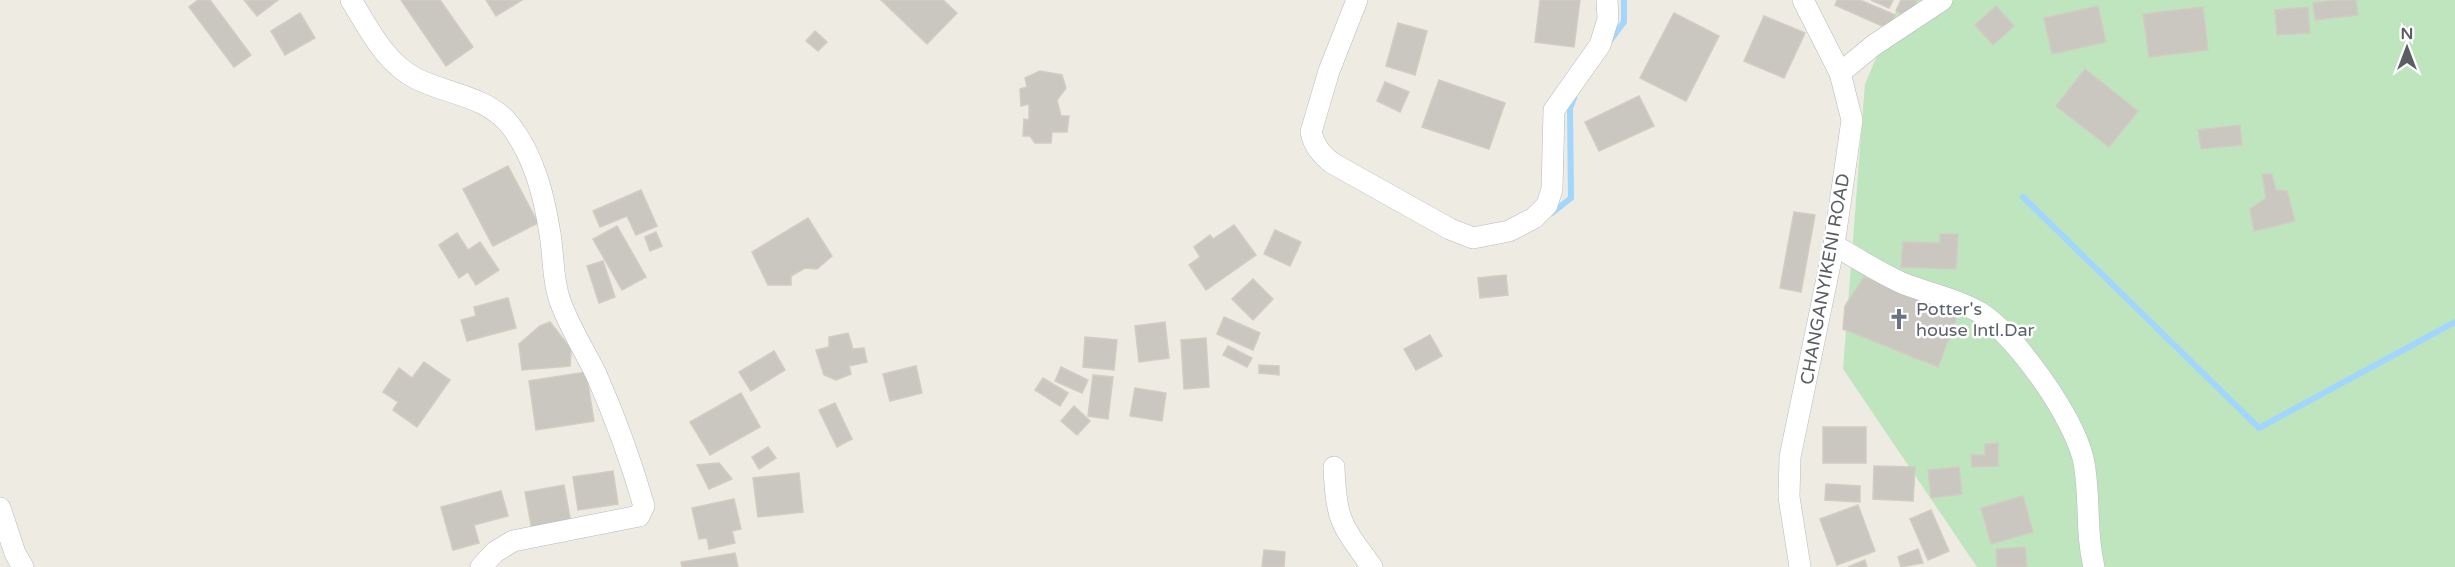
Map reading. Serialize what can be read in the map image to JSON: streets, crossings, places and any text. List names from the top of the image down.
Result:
{
  "streets": {
    "street": ["CHANGANYIKENI ROAD"]
  },
  "places": {
    "church": ["Potter's house Intl.Dar"]
  },
  "north": "top"
}
